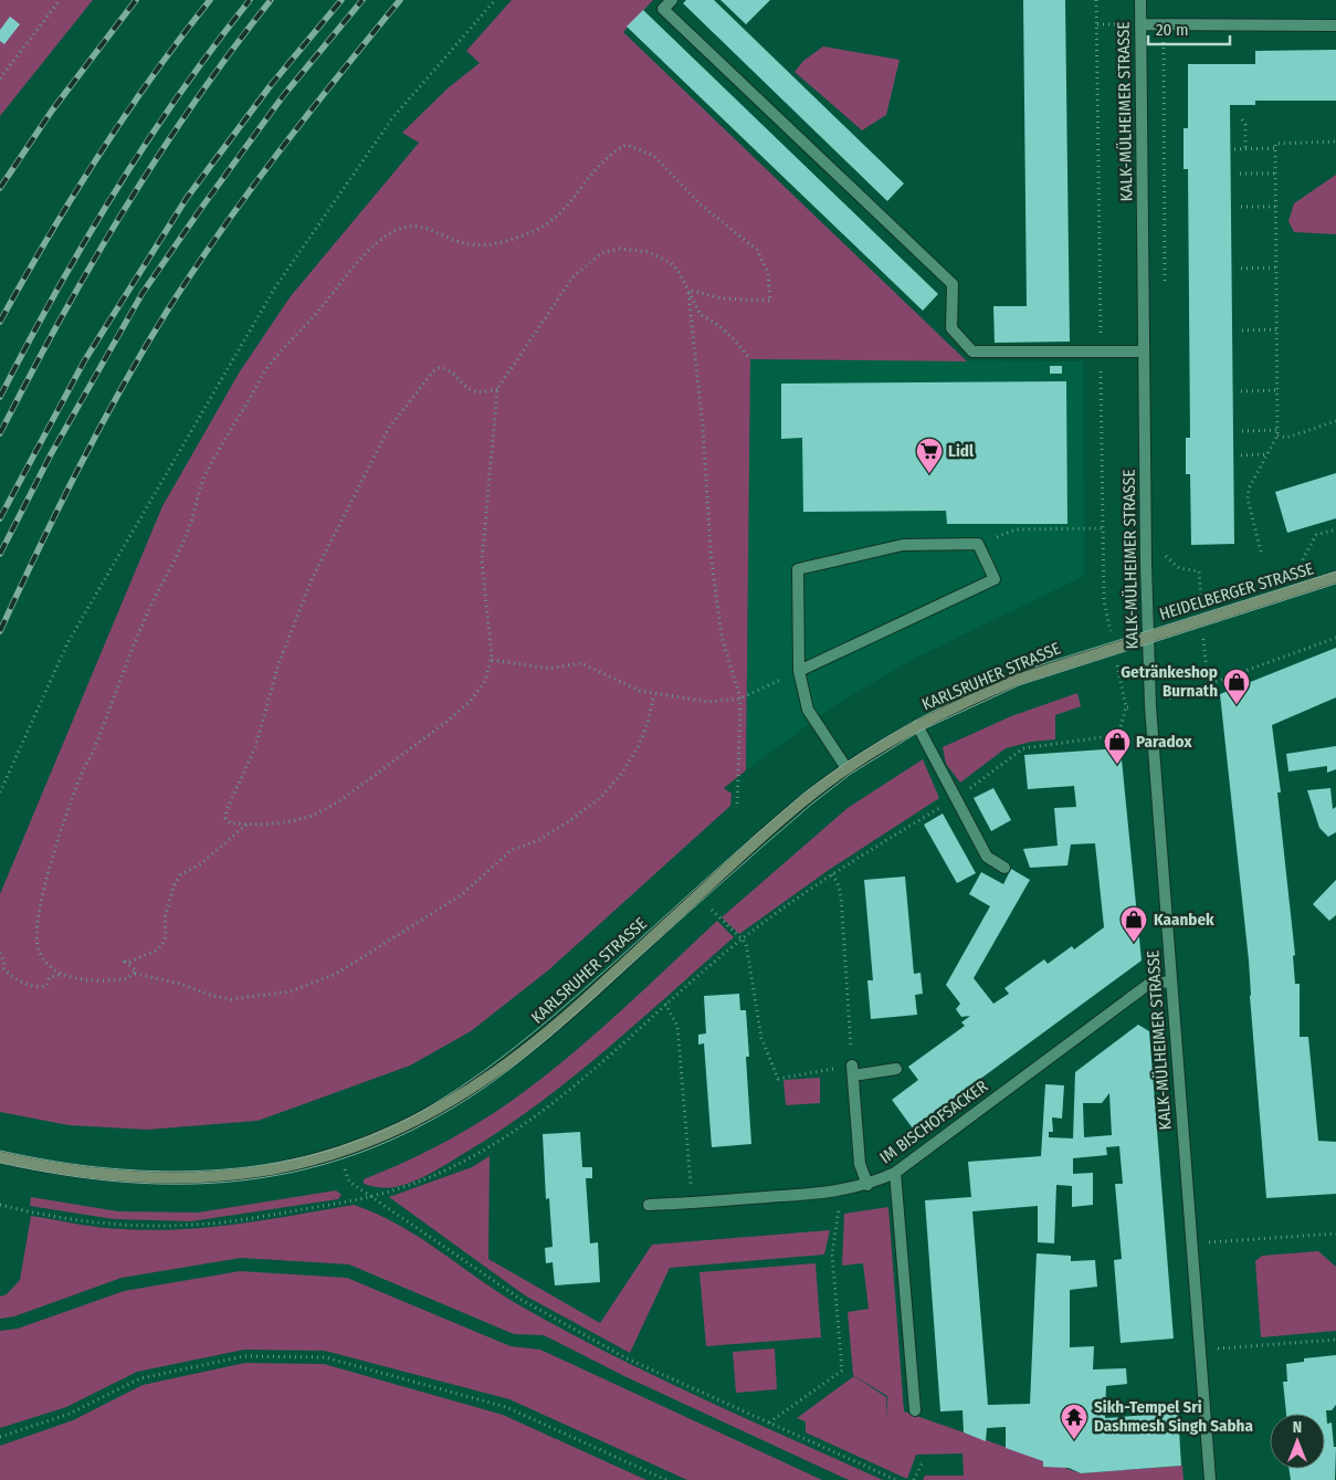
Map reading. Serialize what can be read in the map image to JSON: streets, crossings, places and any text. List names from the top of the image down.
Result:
{
  "streets": {
    "street": [
      "KALK-MÜLHEIMER STRASSE",
      "HEIDELBERGER STRASSE",
      "KARLSRUHER STRASSE",
      "IM BISCHOFSACKER"
    ]
  },
  "crossings": [
    ["KALK-MÜLHEIMER STRASSE", "HEIDELBERGER STRASSE"],
    ["KALK-MÜLHEIMER STRASSE", "KARLSRUHER STRASSE"],
    ["KALK-MÜLHEIMER STRASSE", "IM BISCHOFSACKER"],
    ["HEIDELBERGER STRASSE", "KARLSRUHER STRASSE"]
  ],
  "places": {
    "supermarket": ["Lidl"],
    "shop": ["Getränkeshop Burnath", "Paradox", "Kaanbek"],
    "temple": ["Sikh-Tempel Sri Dashmesh Singh Sabha"]
  },
  "scale_bar": "20 m",
  "north": "top"
}
